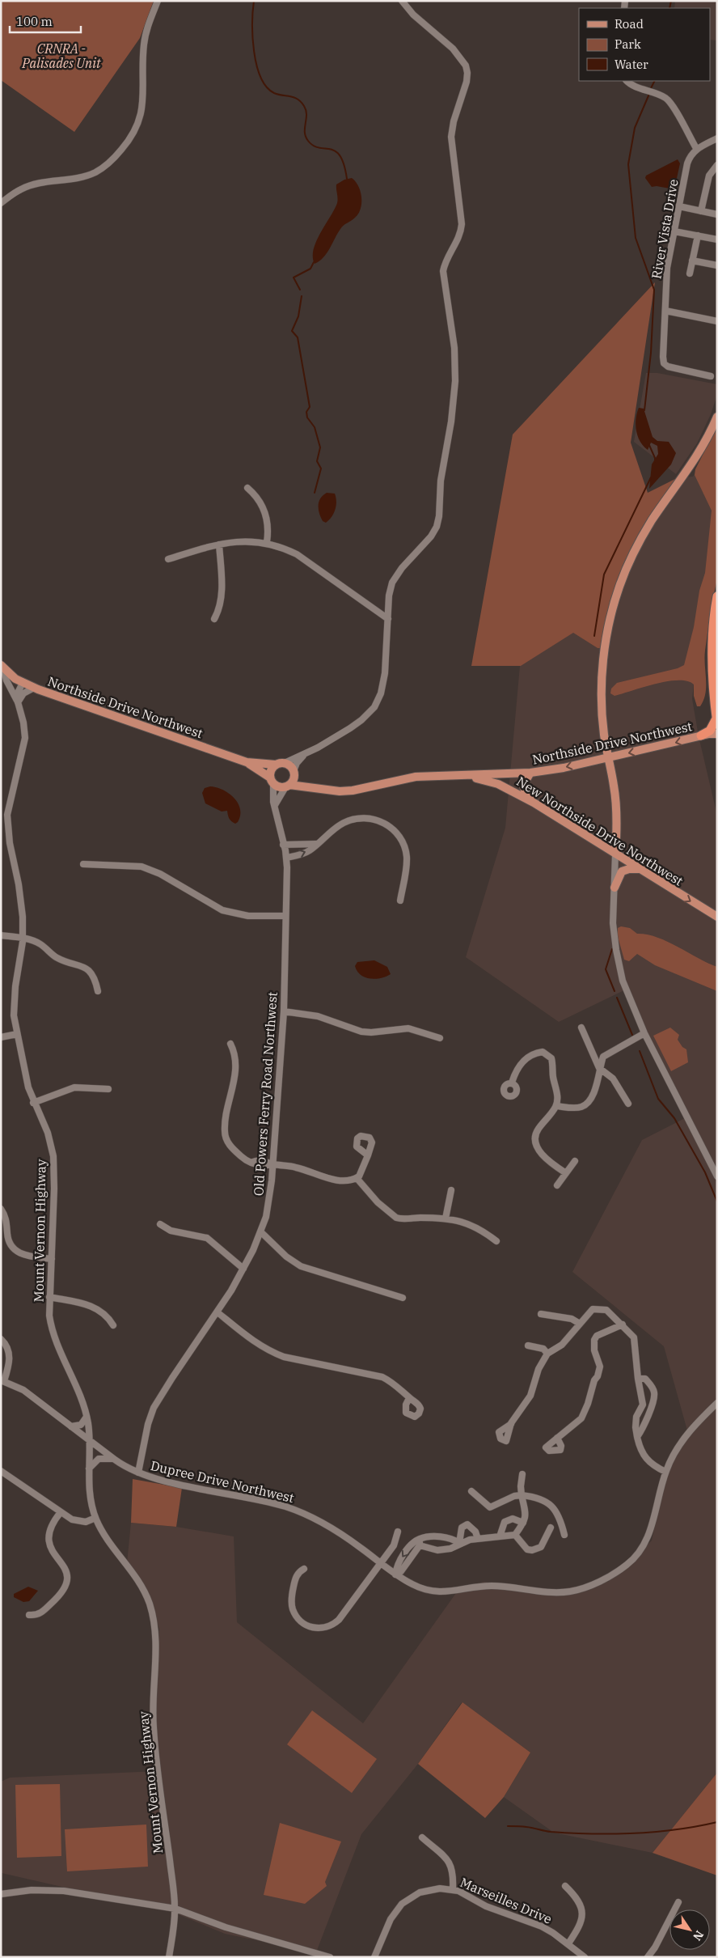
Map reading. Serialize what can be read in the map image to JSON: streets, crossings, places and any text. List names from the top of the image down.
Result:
{
  "streets": {
    "main road": ["Northside Drive Northwest", "New Northside Drive Northwest"],
    "street": [
      "River Vista Drive",
      "Old Powers Ferry Road Northwest",
      "Mount Vernon Highway",
      "Dupree Drive Northwest",
      "Marseilles Drive"
    ]
  },
  "crossings": [
    ["Northside Drive Northwest", "New Northside Drive Northwest"],
    ["Northside Drive Northwest", "Old Powers Ferry Road Northwest"],
    ["Northside Drive Northwest", "Mount Vernon Highway"],
    ["Old Powers Ferry Road Northwest", "Dupree Drive Northwest"],
    ["Mount Vernon Highway", "Dupree Drive Northwest"]
  ],
  "parks": ["CRNRA - Palisades Unit"],
  "legend": ["Road", "Park", "Water"],
  "scale_bar": "100 m",
  "north": "bottom right"
}
